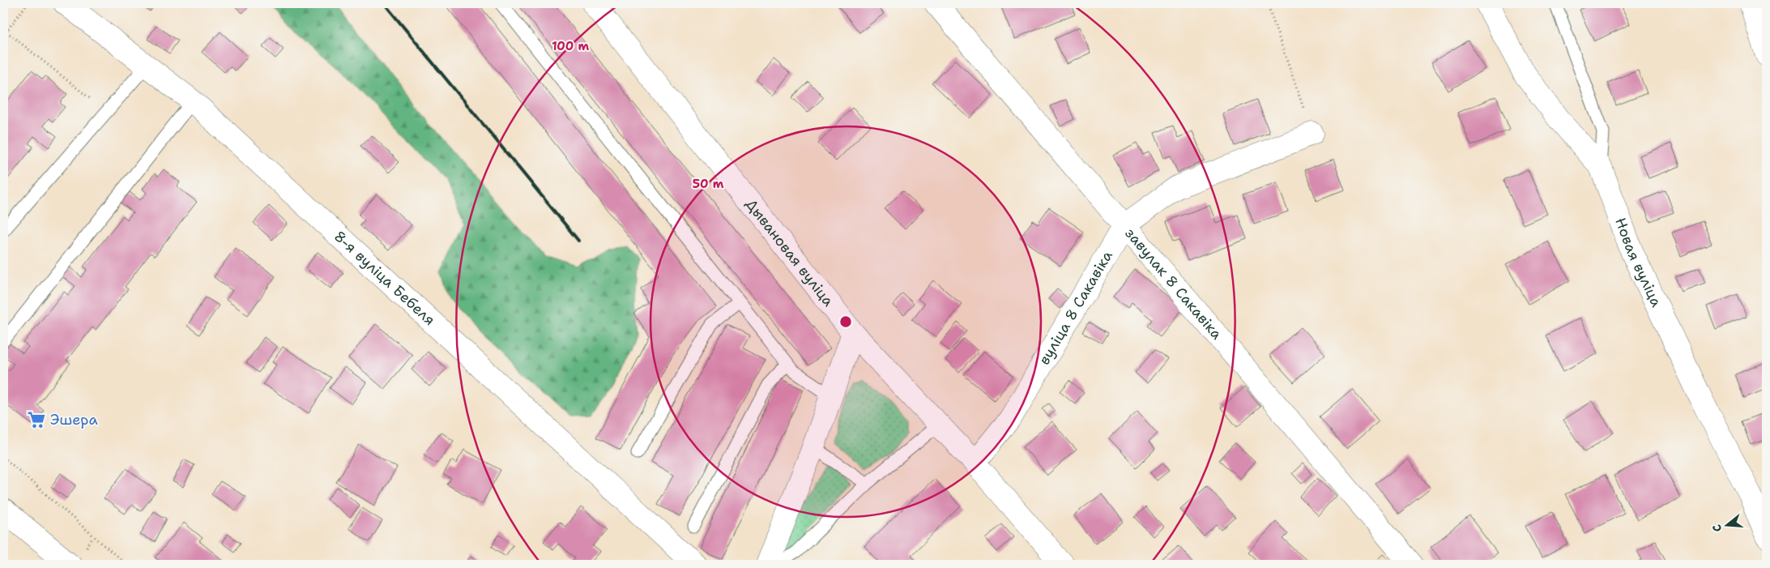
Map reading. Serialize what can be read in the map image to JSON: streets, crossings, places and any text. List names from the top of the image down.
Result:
{
  "streets": {
    "street": [
      "Дывановая вуліца",
      "Новая вуліца",
      "8-я вуліца Бебеля",
      "завулак 8 Сакавіка",
      "вуліца 8 Сакавіка"
    ]
  },
  "crossings": [
    ["Дывановая вуліца", "вуліца 8 Сакавіка"],
    ["завулак 8 Сакавіка", "вуліца 8 Сакавіка"]
  ],
  "places": {
    "supermarket": ["Эшера"]
  },
  "north": "left",
  "rings": ["100 m", "50 m"]
}
